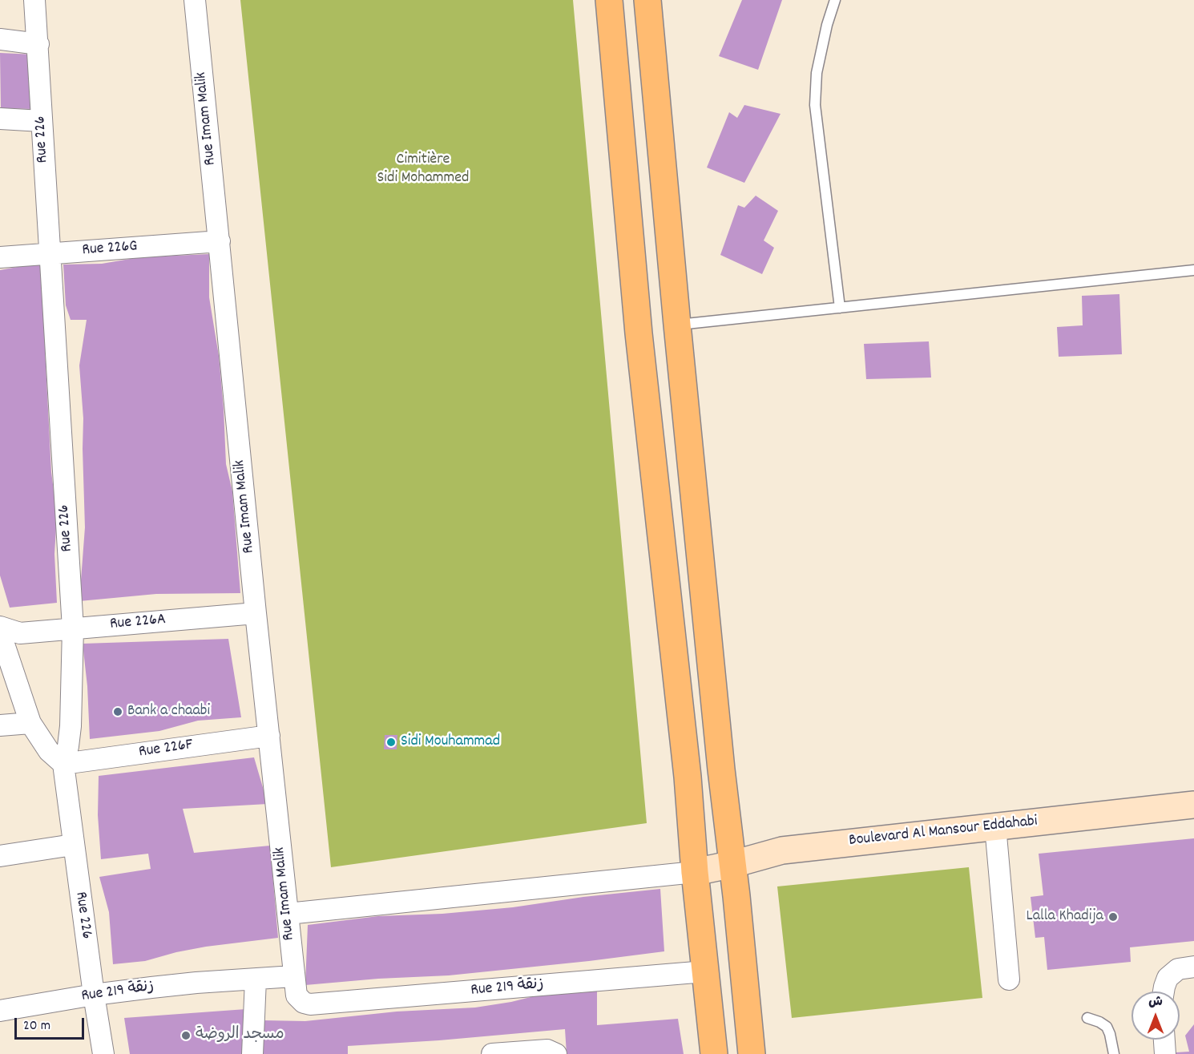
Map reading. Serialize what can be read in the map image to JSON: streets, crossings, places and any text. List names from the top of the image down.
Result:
{
  "streets": {
    "main road": ["Boulevard Al Mansour Eddahabi"],
    "street": [
      "Rue Imam Malik",
      "Rue 226",
      "Rue 226G",
      "Rue 226A",
      "Rue 226F",
      "Rue 219 زنقة"
    ]
  },
  "crossings": [
    ["Rue Imam Malik", "Rue 226G"],
    ["Rue Imam Malik", "Rue 226A"],
    ["Rue Imam Malik", "Rue 226F"],
    ["Rue Imam Malik", "Rue 219 زنقة"],
    ["Rue 226", "Rue 226G"],
    ["Rue 226", "Rue 226A"],
    ["Rue 226", "Rue 226F"],
    ["Rue 226", "Rue 219 زنقة"]
  ],
  "parks": ["Cimitière Sidi Mohammed"],
  "places": [
    "Bank a chaabi",
    "Sidi Mouhammad",
    "Lalla Khadija",
    "مسجد الروضة"
  ],
  "scale_bar": "20 m",
  "north": "top"
}
